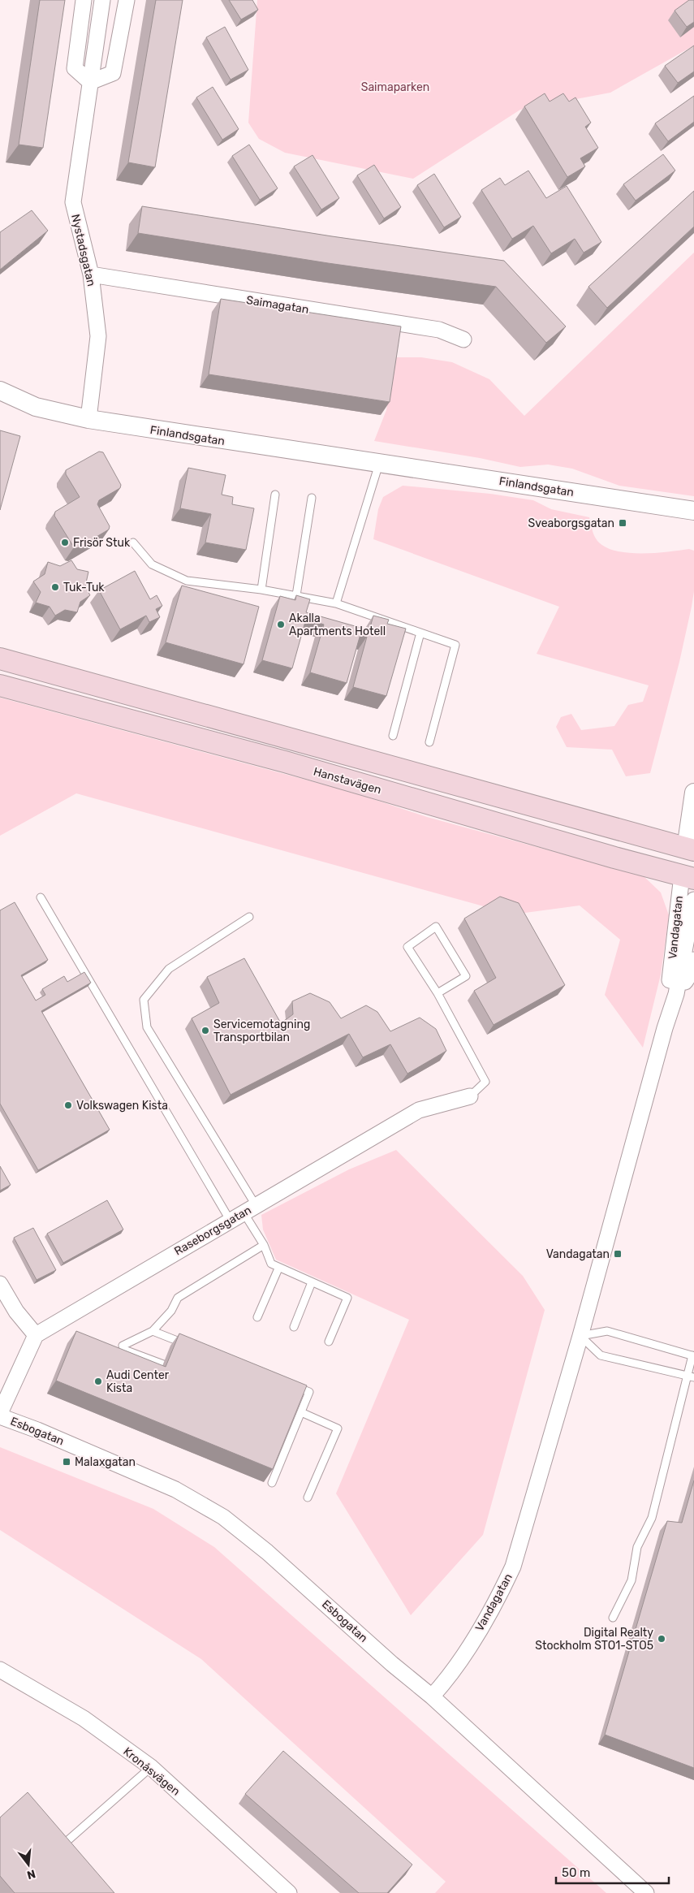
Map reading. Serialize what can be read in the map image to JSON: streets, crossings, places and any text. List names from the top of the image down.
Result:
{
  "streets": {
    "main road": ["Hanstavägen"],
    "street": [
      "Nystadsgatan",
      "Saimagatan",
      "Finlandsgatan",
      "Vandagatan",
      "Raseborgsgatan",
      "Esbogatan",
      "Kronåsvägen"
    ]
  },
  "crossings": [
    ["Nystadsgatan", "Saimagatan"],
    ["Nystadsgatan", "Finlandsgatan"],
    ["Hanstavägen", "Vandagatan"],
    ["Vandagatan", "Esbogatan"]
  ],
  "parks": ["Saimaparken"],
  "places": {
    "transit": ["Sveaborgsgatan", "Vandagatan", "Malaxgatan"],
    "other": [
      "Frisör Stuk",
      "Tuk-Tuk",
      "Akalla Apartments Hotell",
      "Servicemotagning Transportbilan",
      "Volkswagen Kista",
      "Audi Center Kista",
      "Digital Realty Stockholm STO1-STO5"
    ]
  },
  "scale_bar": "50 m",
  "north": "bottom"
}
